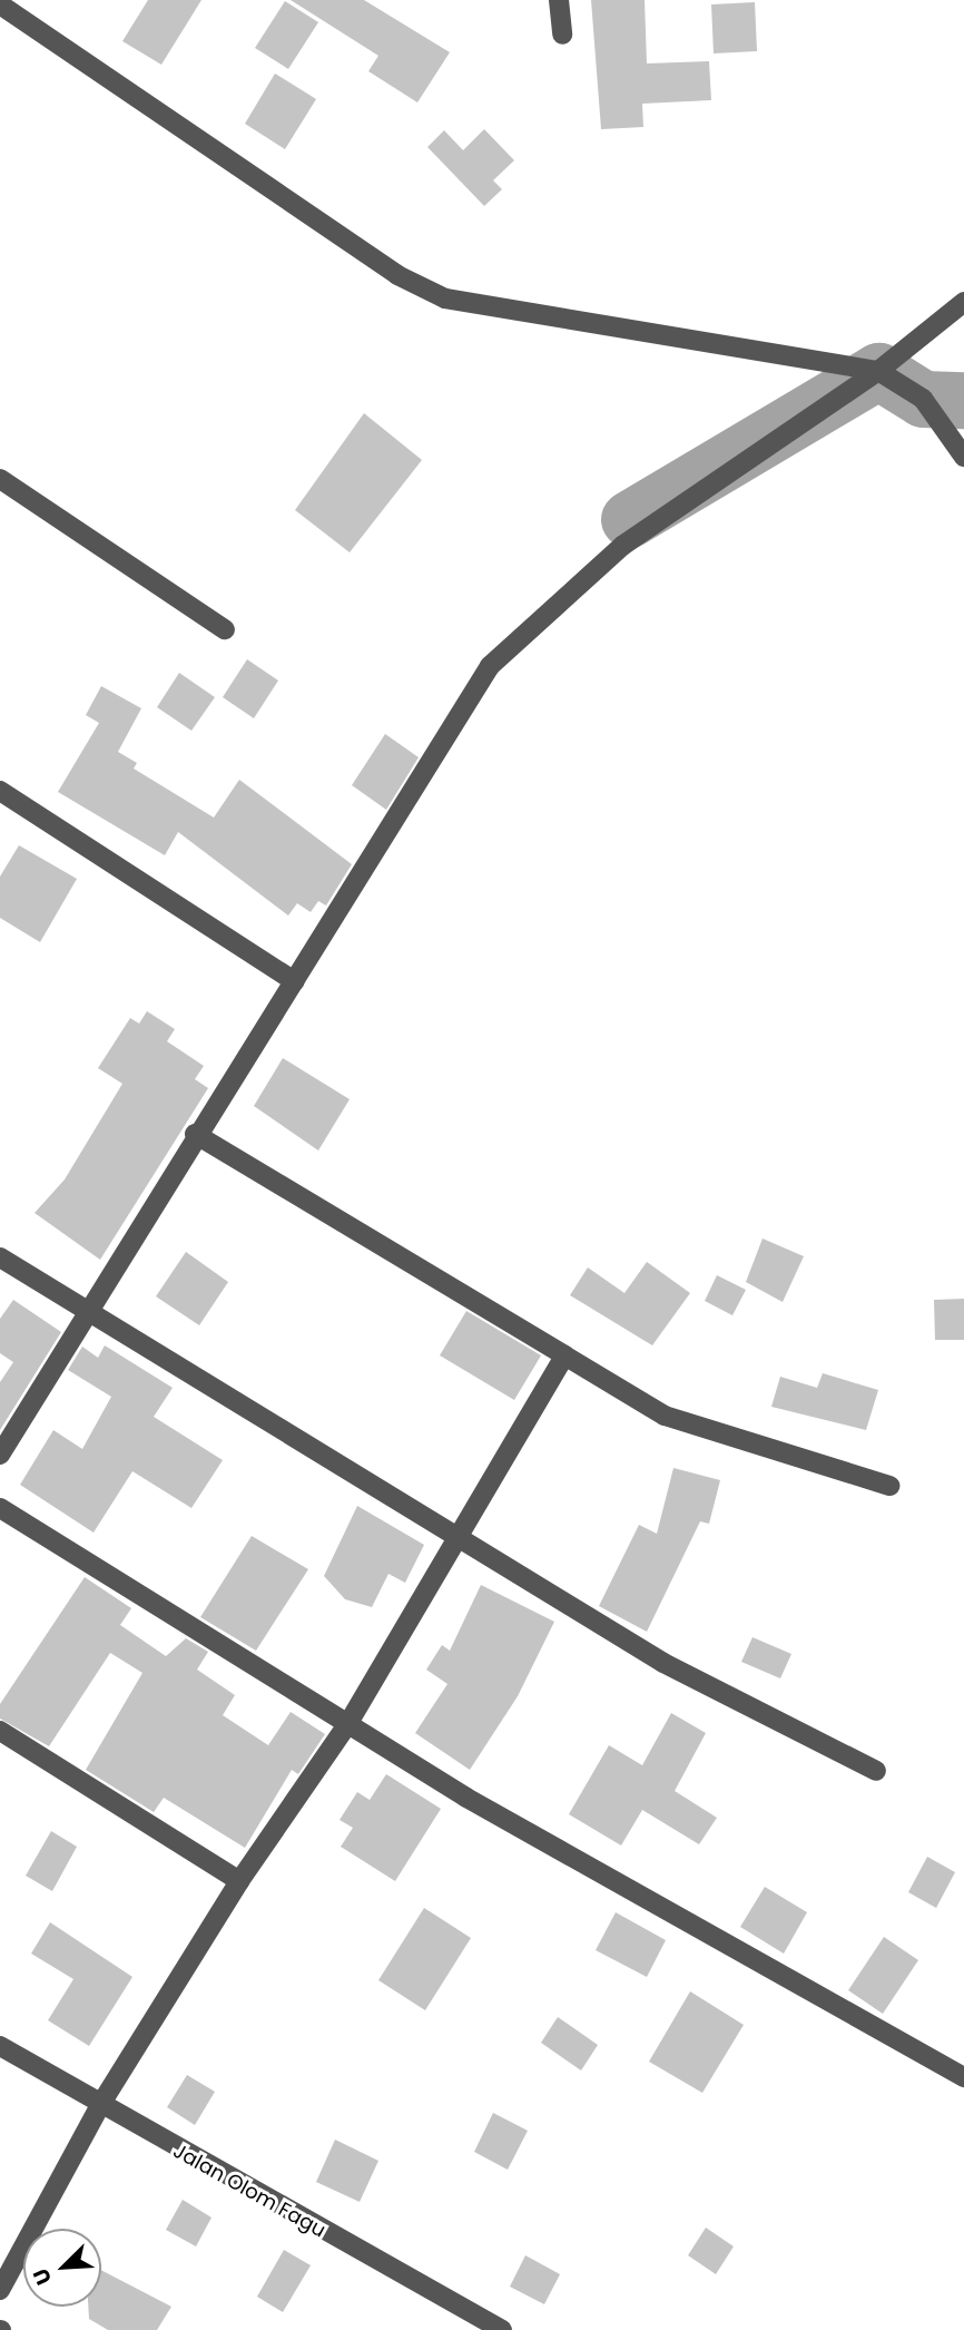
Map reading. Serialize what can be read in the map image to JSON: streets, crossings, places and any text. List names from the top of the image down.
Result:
{
  "streets": {
    "street": ["Jalan Olom Fagu"]
  },
  "north": "bottom left"
}
